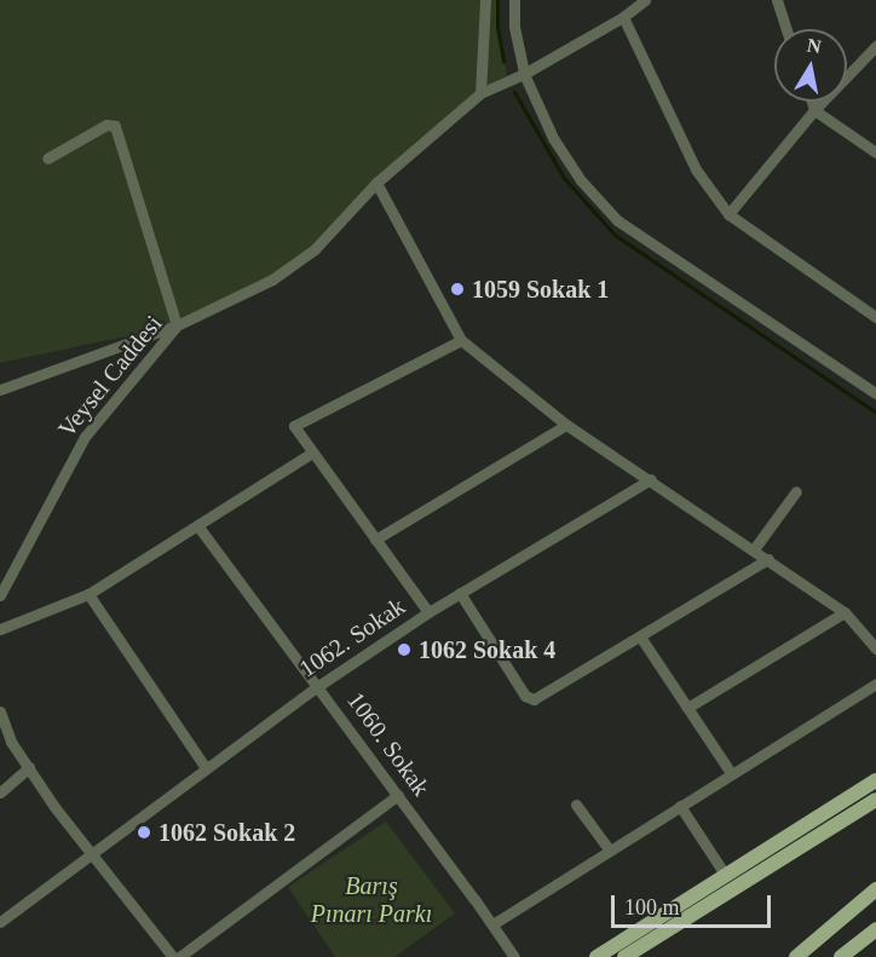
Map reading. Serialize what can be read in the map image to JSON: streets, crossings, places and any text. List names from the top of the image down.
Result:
{
  "streets": {
    "street": ["Veysel Caddesi", "1062. Sokak", "1060. Sokak"]
  },
  "crossings": [
    ["1062. Sokak", "1060. Sokak"]
  ],
  "parks": ["Barış Pınarı Parkı"],
  "places": ["1059 Sokak 1", "1062 Sokak 4", "1062 Sokak 2"],
  "scale_bar": "100 m",
  "north": "top"
}
